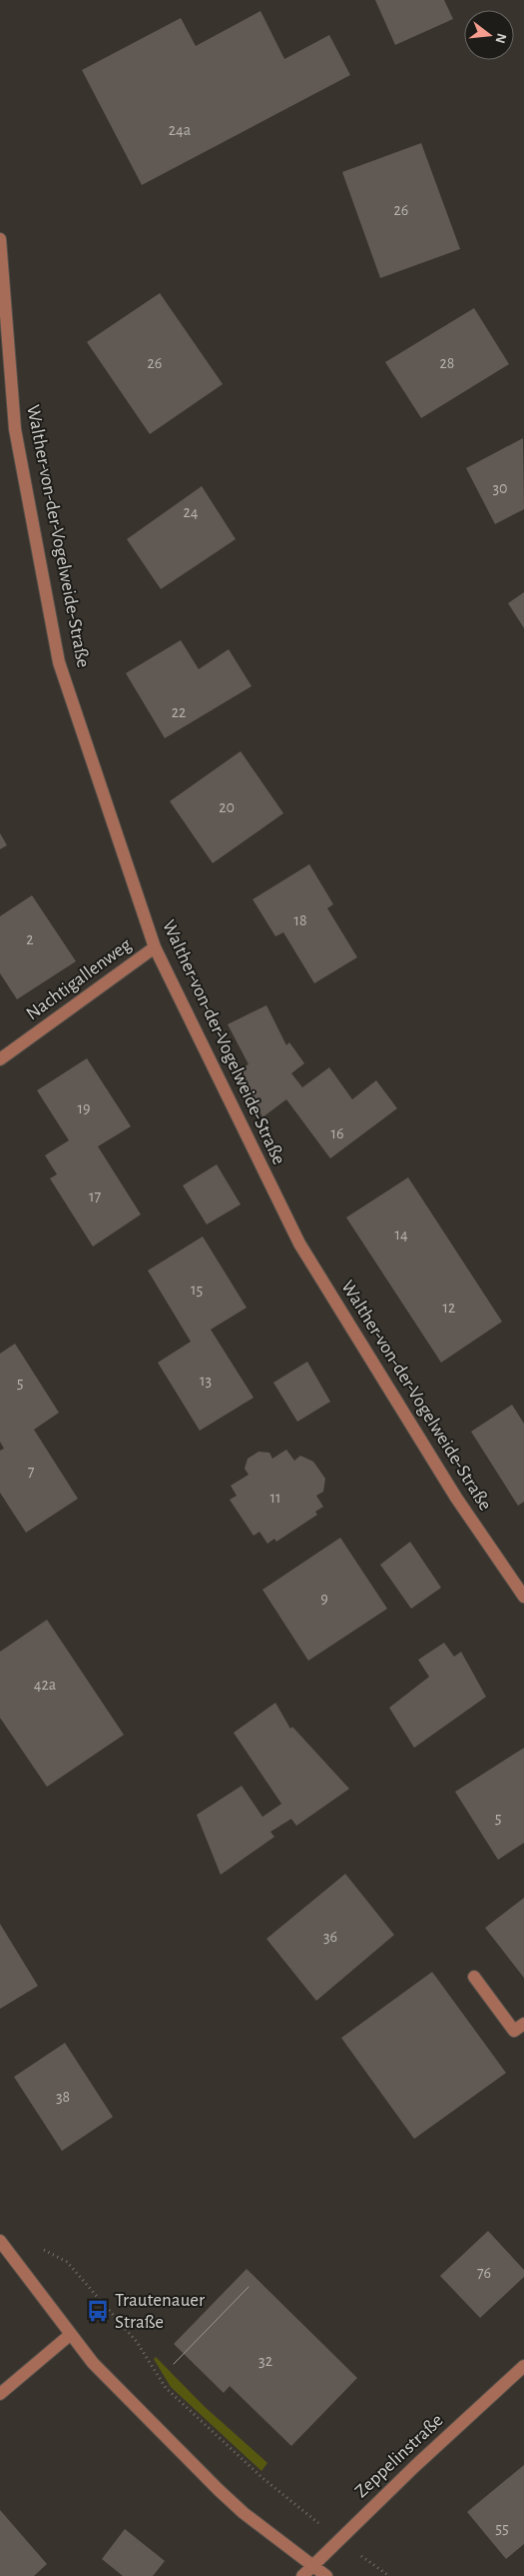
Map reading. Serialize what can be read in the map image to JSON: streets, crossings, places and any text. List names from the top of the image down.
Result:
{
  "streets": {
    "street": ["Walther-von-der-Vogelweide-Straße", "Nachtigallenweg", "Zeppelinstraße"]
  },
  "crossings": [
    ["Walther-von-der-Vogelweide-Straße", "Nachtigallenweg"]
  ],
  "places": {
    "bus stop": ["Trautenauer Straße"]
  },
  "house_numbers": [
    "24a",
    "26",
    "26",
    "28",
    "30",
    "24",
    "22",
    "20",
    "18",
    "2",
    "19",
    "16",
    "17",
    "14",
    "15",
    "12",
    "13",
    "5",
    "7",
    "11",
    "9",
    "42a",
    "5",
    "36",
    "38",
    "76",
    "32",
    "55"
  ],
  "north": "right"
}
